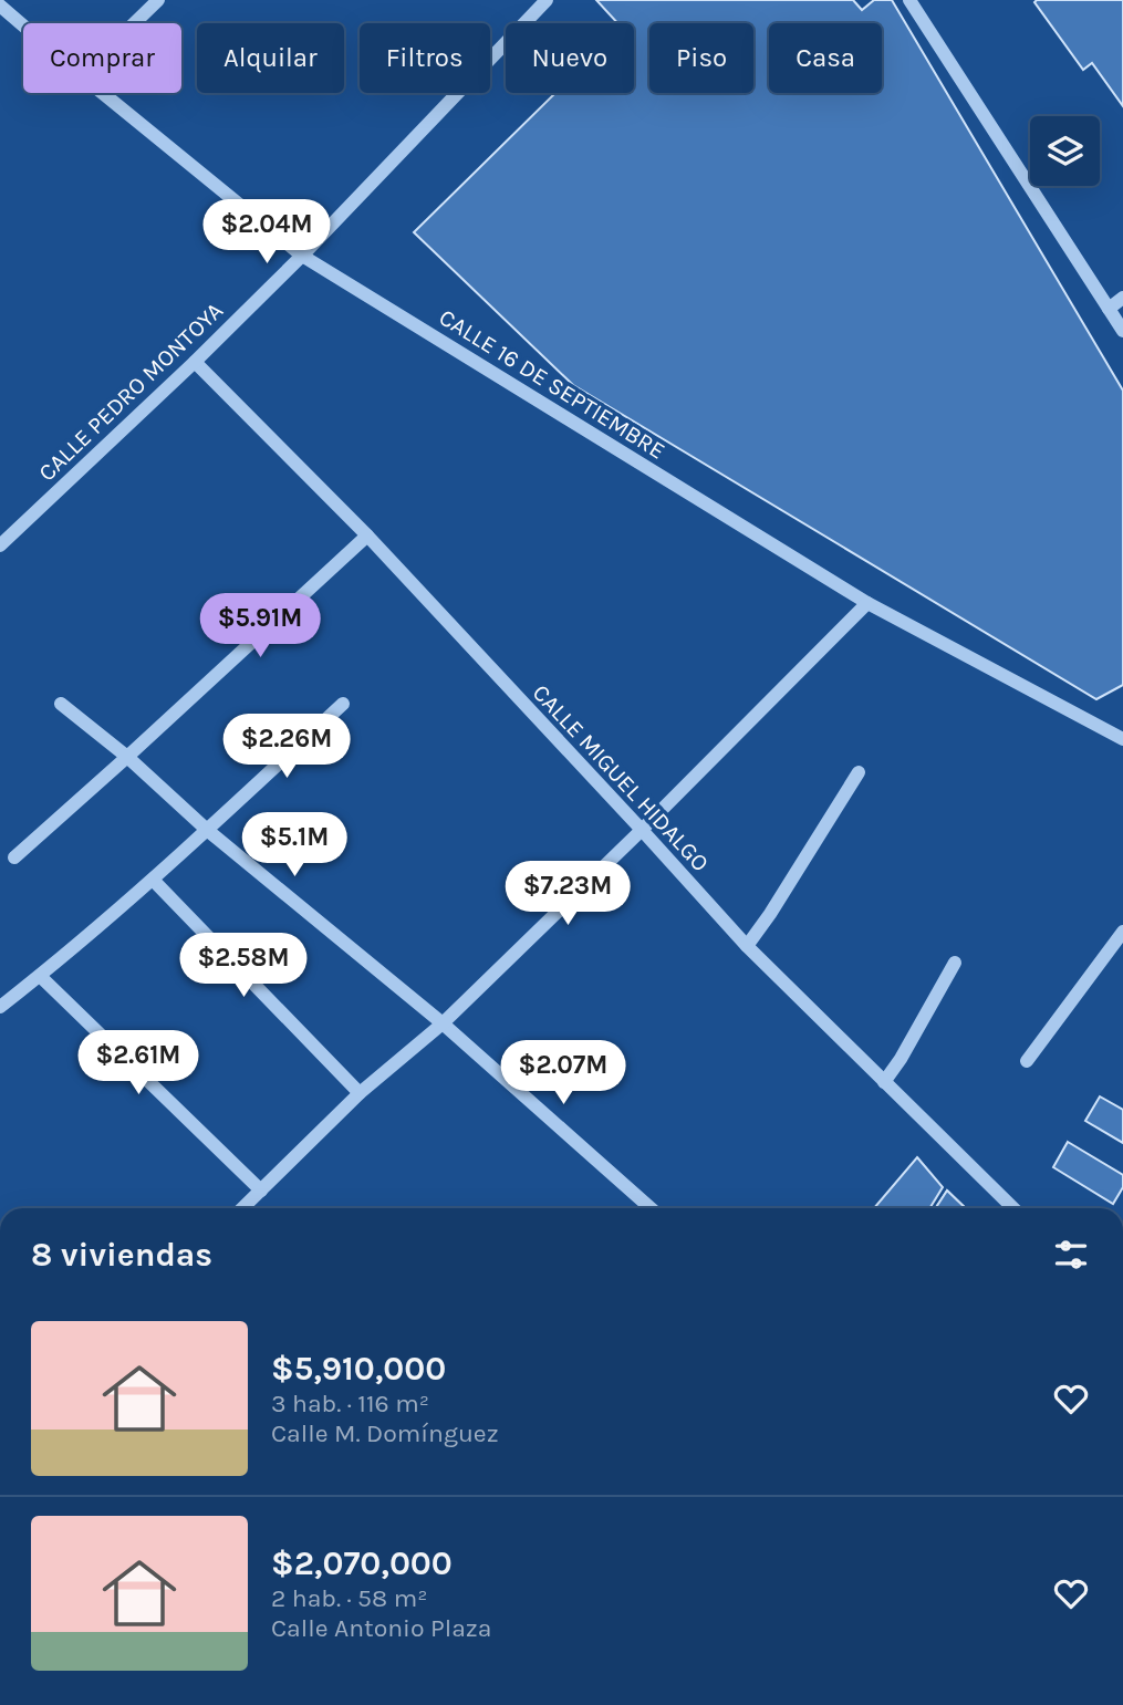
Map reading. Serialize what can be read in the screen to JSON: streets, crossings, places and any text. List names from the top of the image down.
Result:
{
  "streets": {
    "street": ["CALLE 16 DE SEPTIEMBRE", "CALLE PEDRO MONTOYA", "CALLE MIGUEL HIDALGO"]
  },
  "crossings": [
    ["CALLE 16 DE SEPTIEMBRE", "CALLE PEDRO MONTOYA"],
    ["CALLE PEDRO MONTOYA", "CALLE MIGUEL HIDALGO"]
  ],
  "page": {
    "chip": [
      "Comprar",
      "Alquilar",
      "Filtros",
      "Nuevo",
      "Piso",
      "Casa"
    ],
    "price": [
      "$2.04M",
      "$5.91M",
      "$2.26M",
      "$5.1M",
      "$7.23M",
      "$2.58M",
      "$2.61M",
      "$2.07M"
    ],
    "heading": "8 viviendas",
    "list": [
      {
        "name": "$5,910,000",
        "note": "3 hab. · 116 m² · Calle M. Domínguez"
      },
      {
        "name": "$2,070,000",
        "note": "2 hab. · 58 m² · Calle Antonio Plaza"
      }
    ]
  }
}
